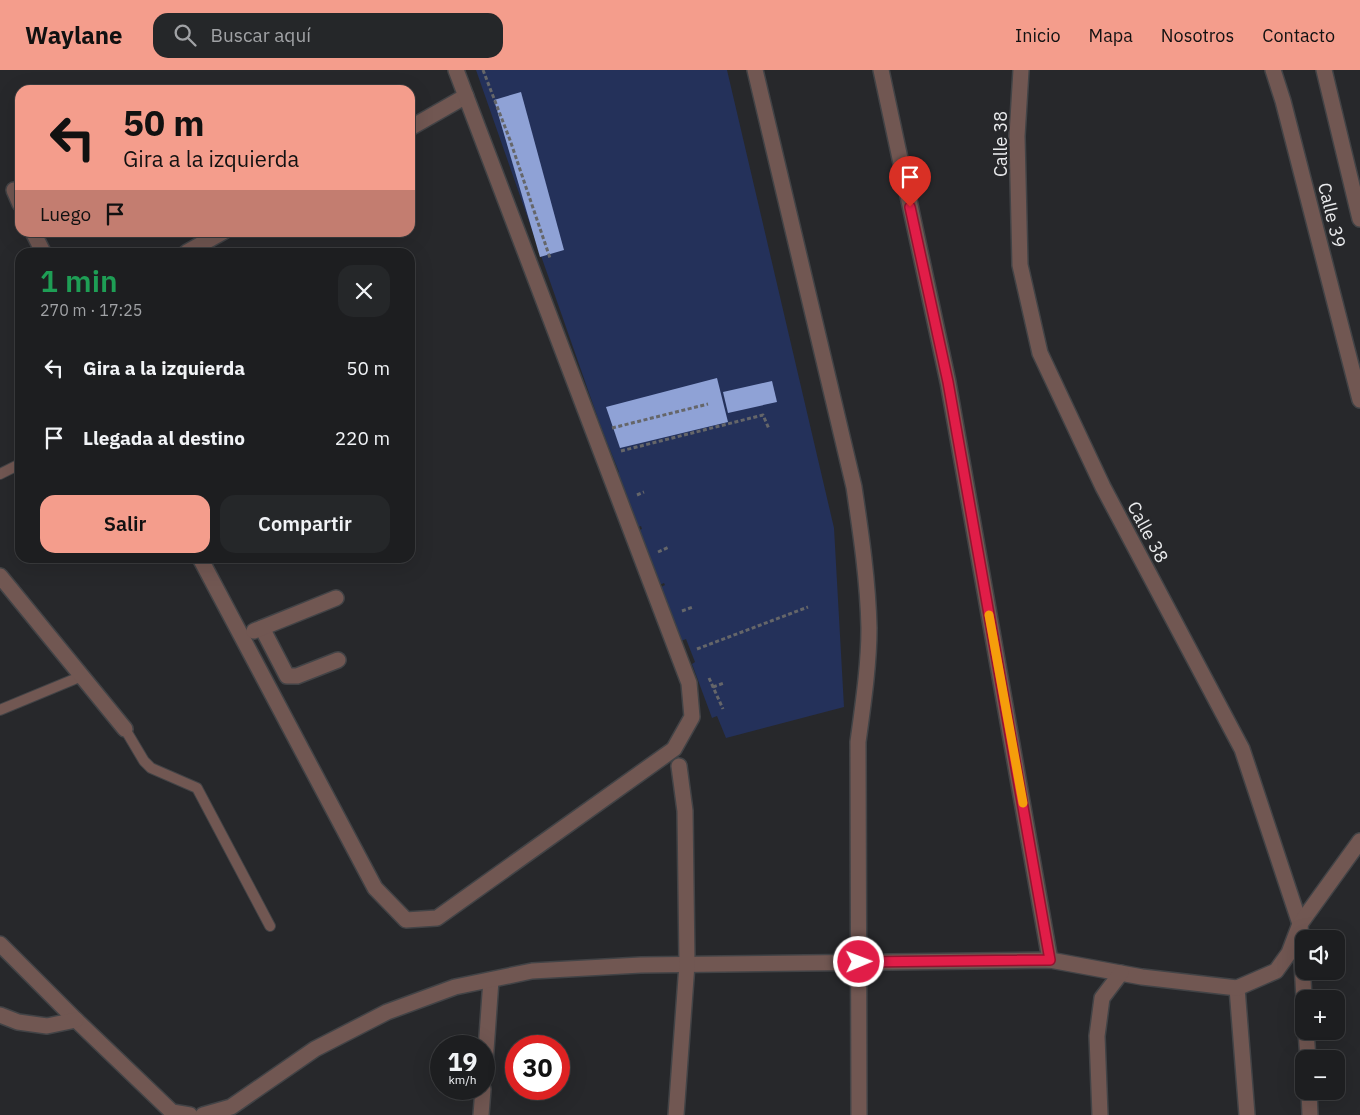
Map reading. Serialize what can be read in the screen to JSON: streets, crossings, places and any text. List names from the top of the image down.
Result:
{
  "streets": {
    "street": ["Calle 38", "Calle 39"]
  },
  "page": {
    "header": "Waylane",
    "search": "Buscar aquí",
    "nav": [
      "Inicio",
      "Mapa",
      "Nosotros",
      "Contacto"
    ],
    "turn": ["50 m", "Gira a la izquierda"],
    "then": "Luego",
    "heading": ["1 min", "270 m · 17:25"],
    "list": [
      {
        "name": "Gira a la izquierda",
        "value": "50 m"
      },
      {
        "name": "Llegada al destino",
        "value": "220 m"
      }
    ],
    "buttons": ["Salir", "Compartir"],
    "map_buttons": ["+", "−"],
    "speed": "19 km/h",
    "limit": "30"
  }
}
